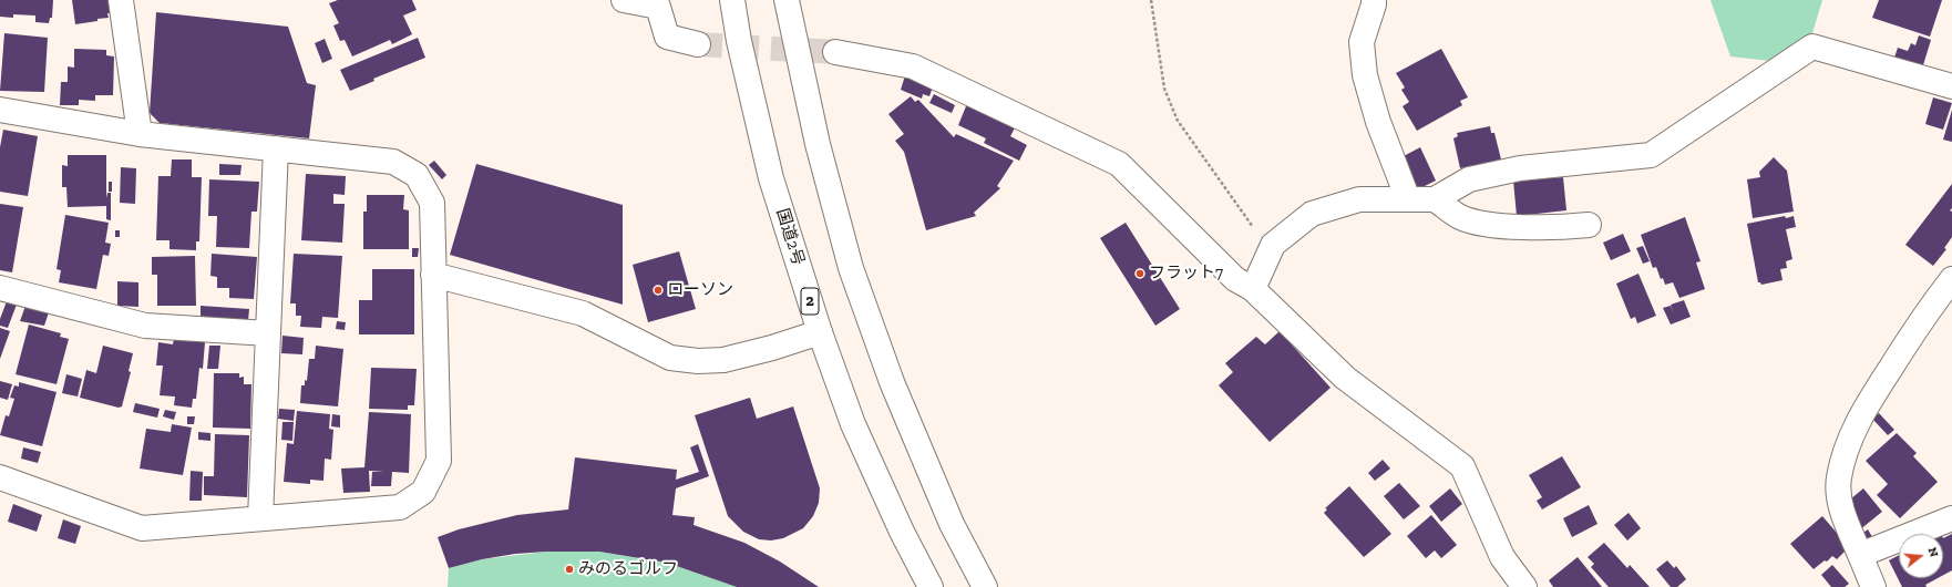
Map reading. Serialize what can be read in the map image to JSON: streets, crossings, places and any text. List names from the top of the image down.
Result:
{
  "streets": {
    "main road": ["国道2号", "2"]
  },
  "places": ["フラット7", "ローソン", "みのるゴルフ"],
  "north": "right"
}
